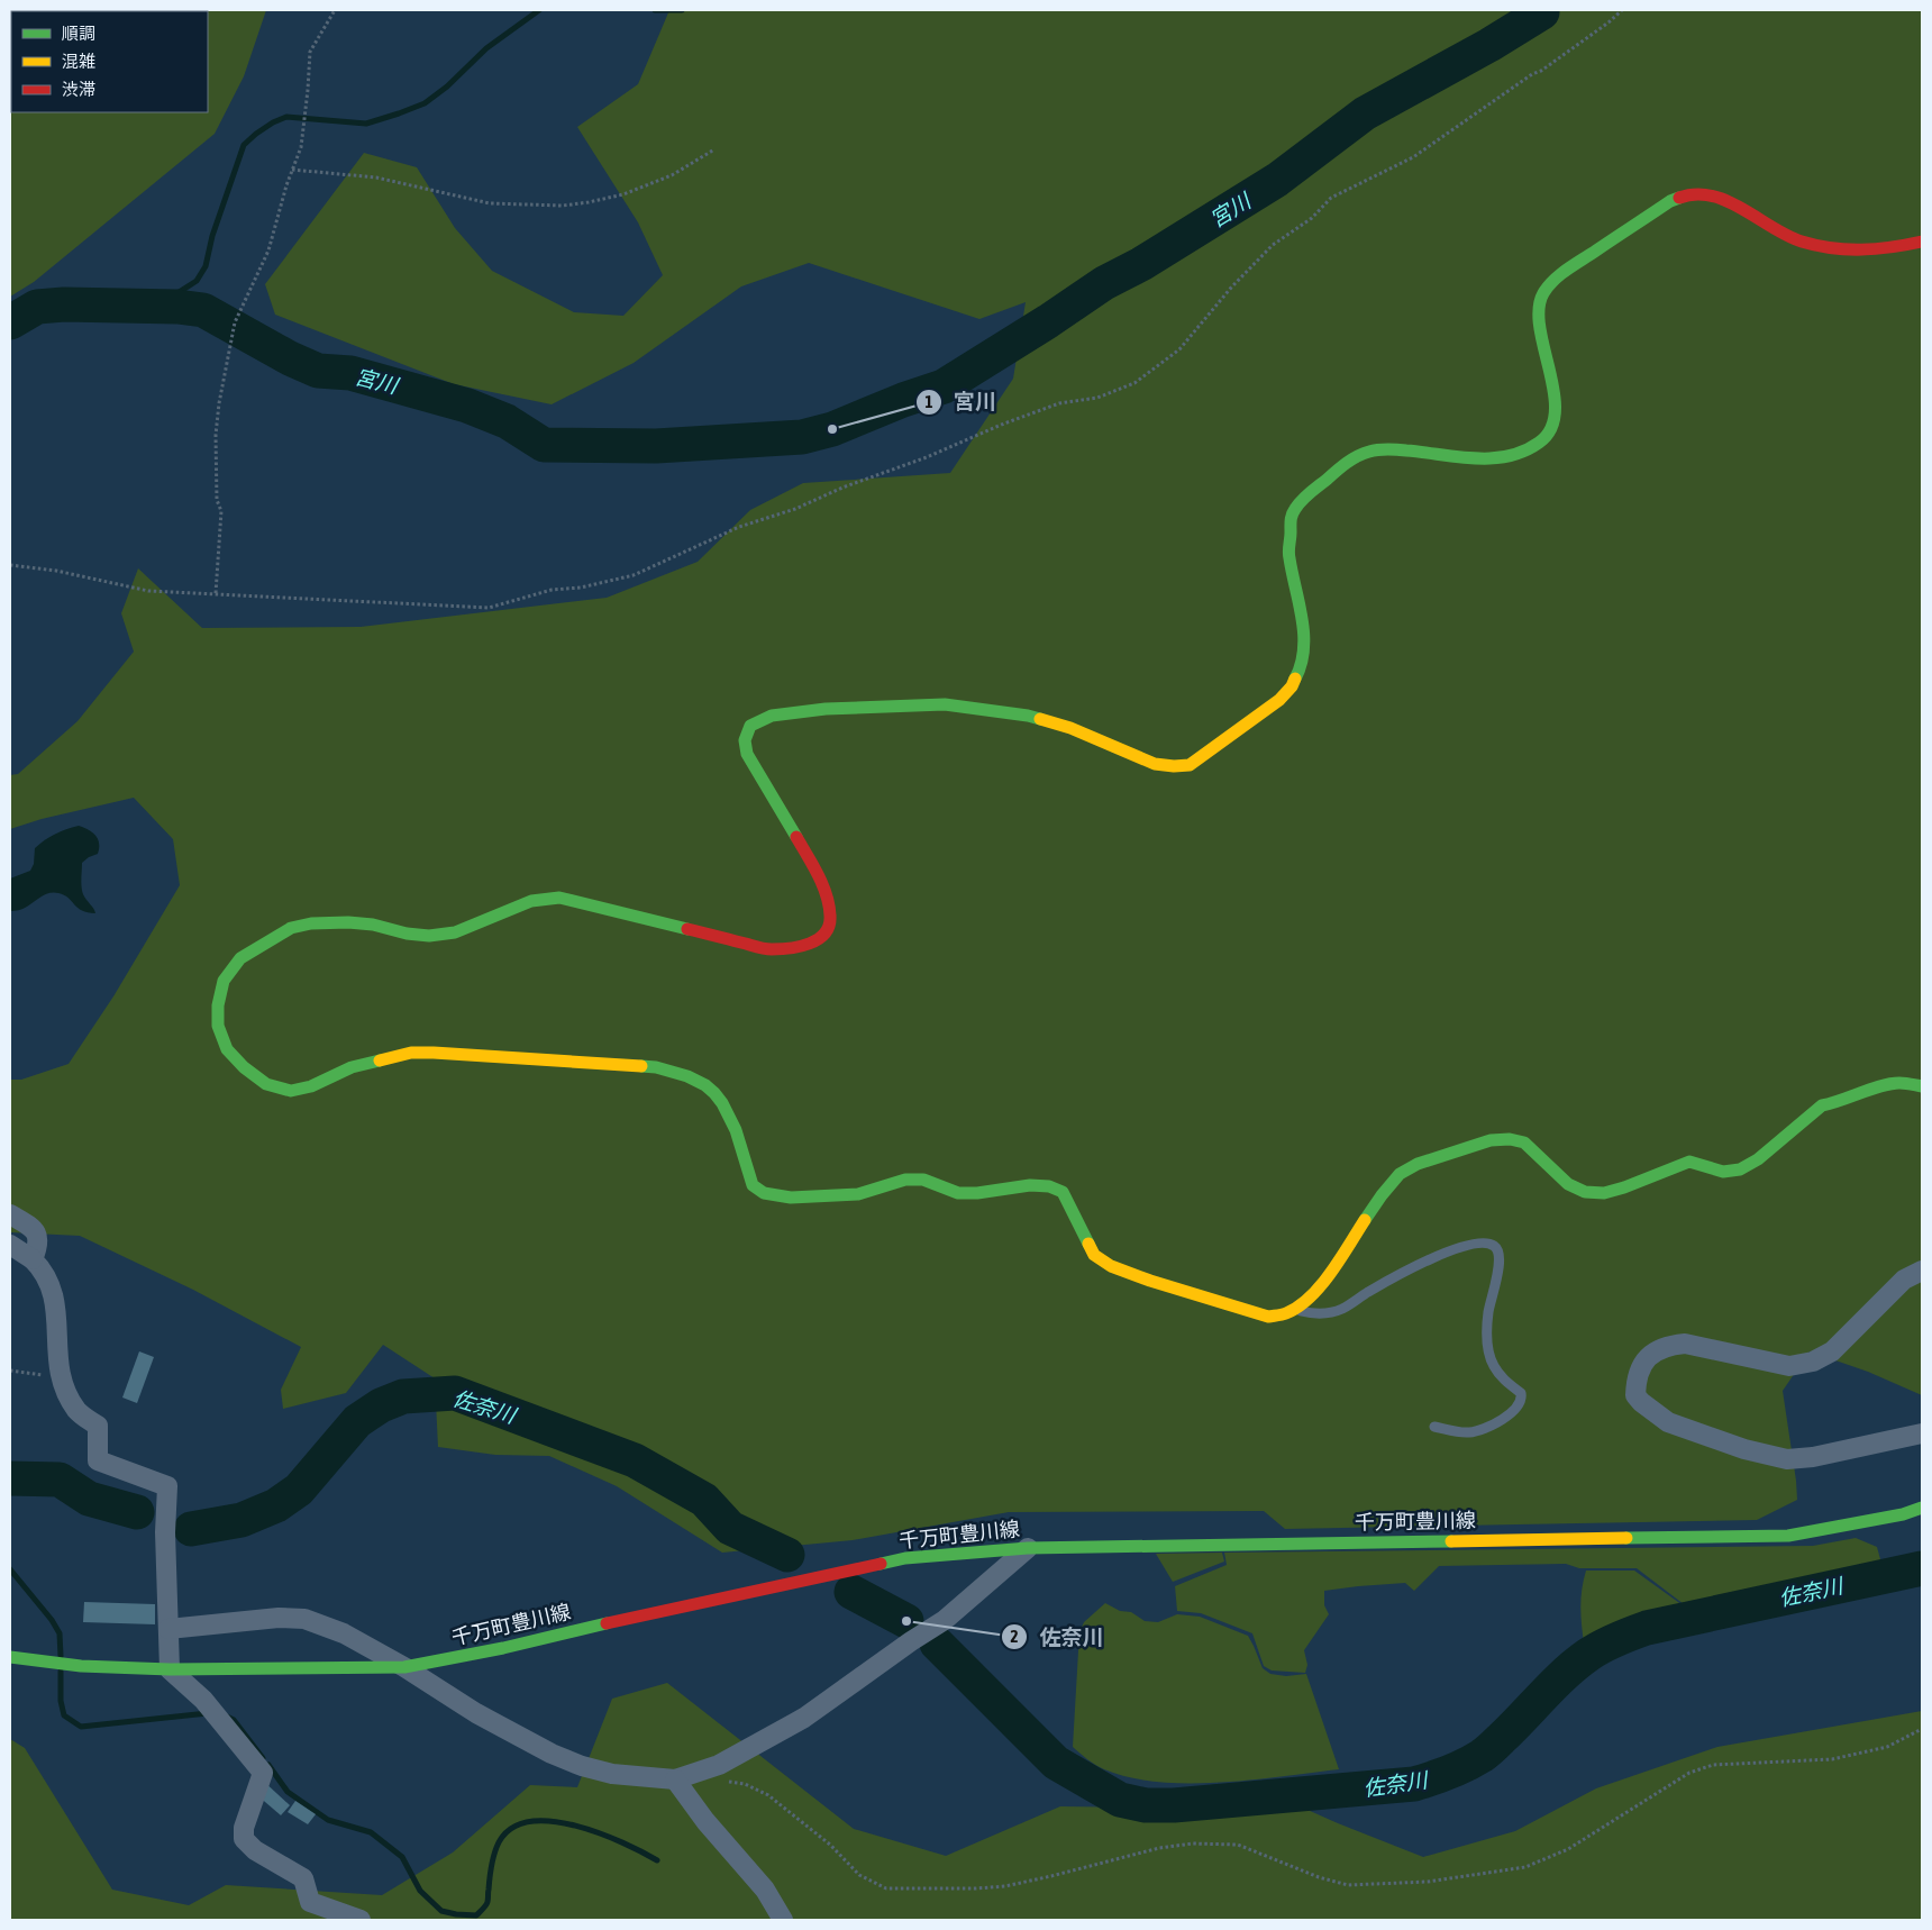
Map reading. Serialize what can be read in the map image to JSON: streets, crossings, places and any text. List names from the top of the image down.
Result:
{
  "streets": {
    "street": ["千万町豊川線"]
  },
  "water": ["宮川", "佐奈川"],
  "places": ["宮川", "佐奈川"],
  "legend": ["順調", "混雑", "渋滞"]
}
